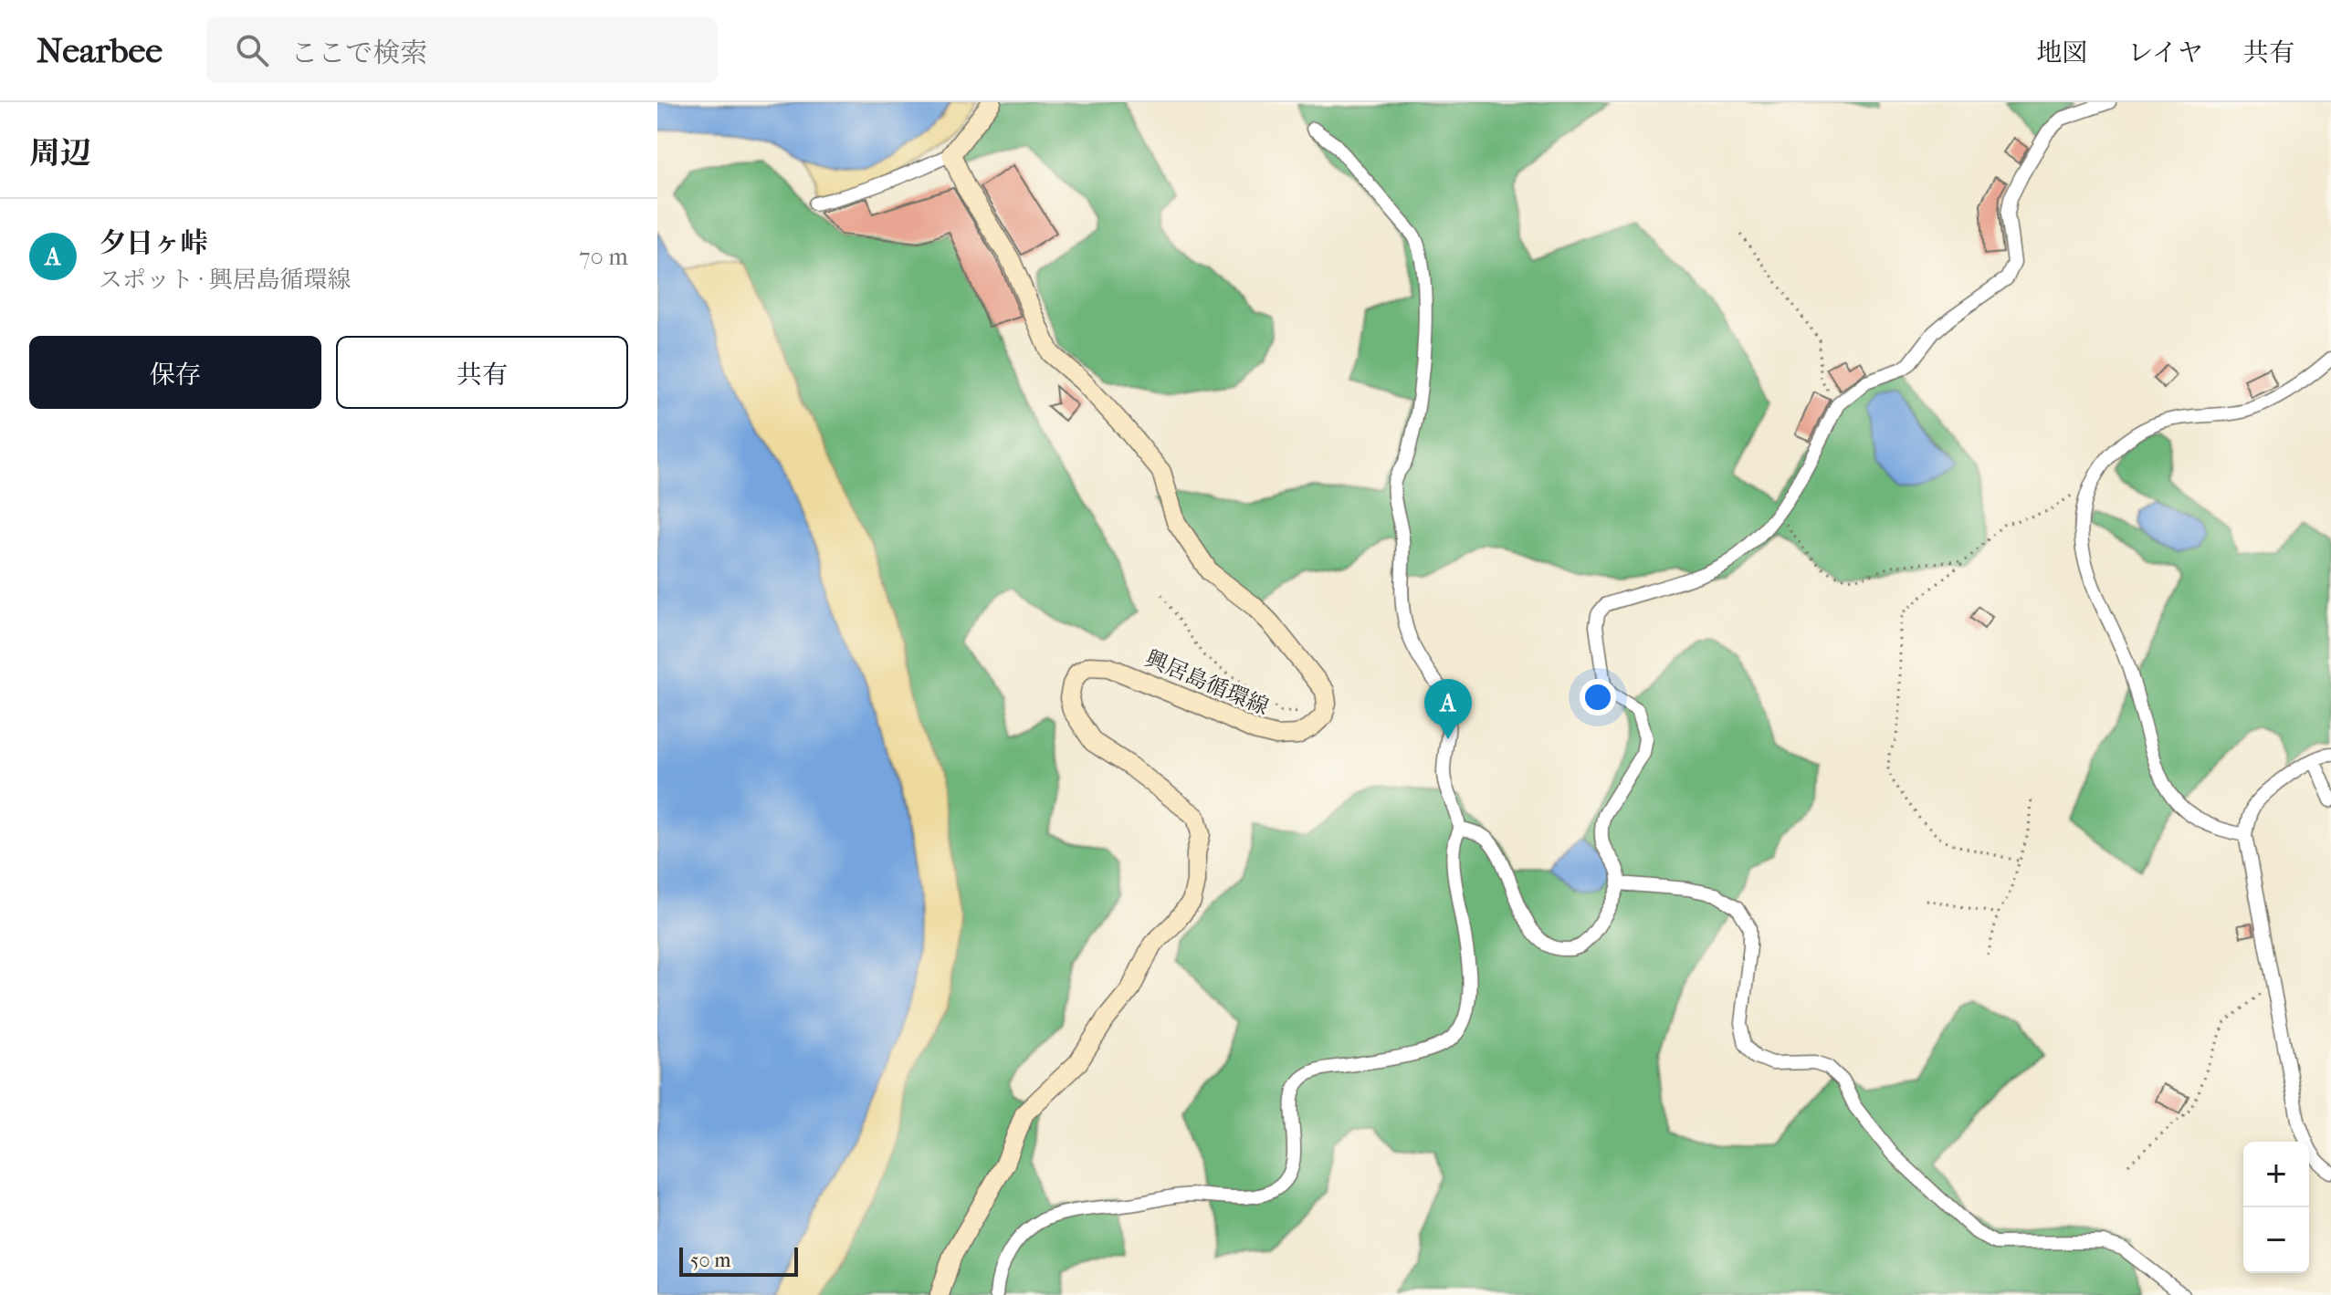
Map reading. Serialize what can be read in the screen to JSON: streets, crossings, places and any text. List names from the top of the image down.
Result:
{
  "streets": {
    "main road": ["興居島循環線"]
  },
  "scale_bar": "50 m",
  "page": {
    "header": "Nearbee",
    "search": "ここで検索",
    "nav": ["地図", "レイヤ", "共有"],
    "heading": "周辺",
    "list": [
      {
        "mark": "A",
        "name": "夕日ヶ峠",
        "note": "スポット · 興居島循環線",
        "value": "70 m"
      }
    ],
    "buttons": ["保存", "共有"],
    "pins": "A",
    "map_buttons": ["+", "−"],
    "scale": "50 m"
  }
}
